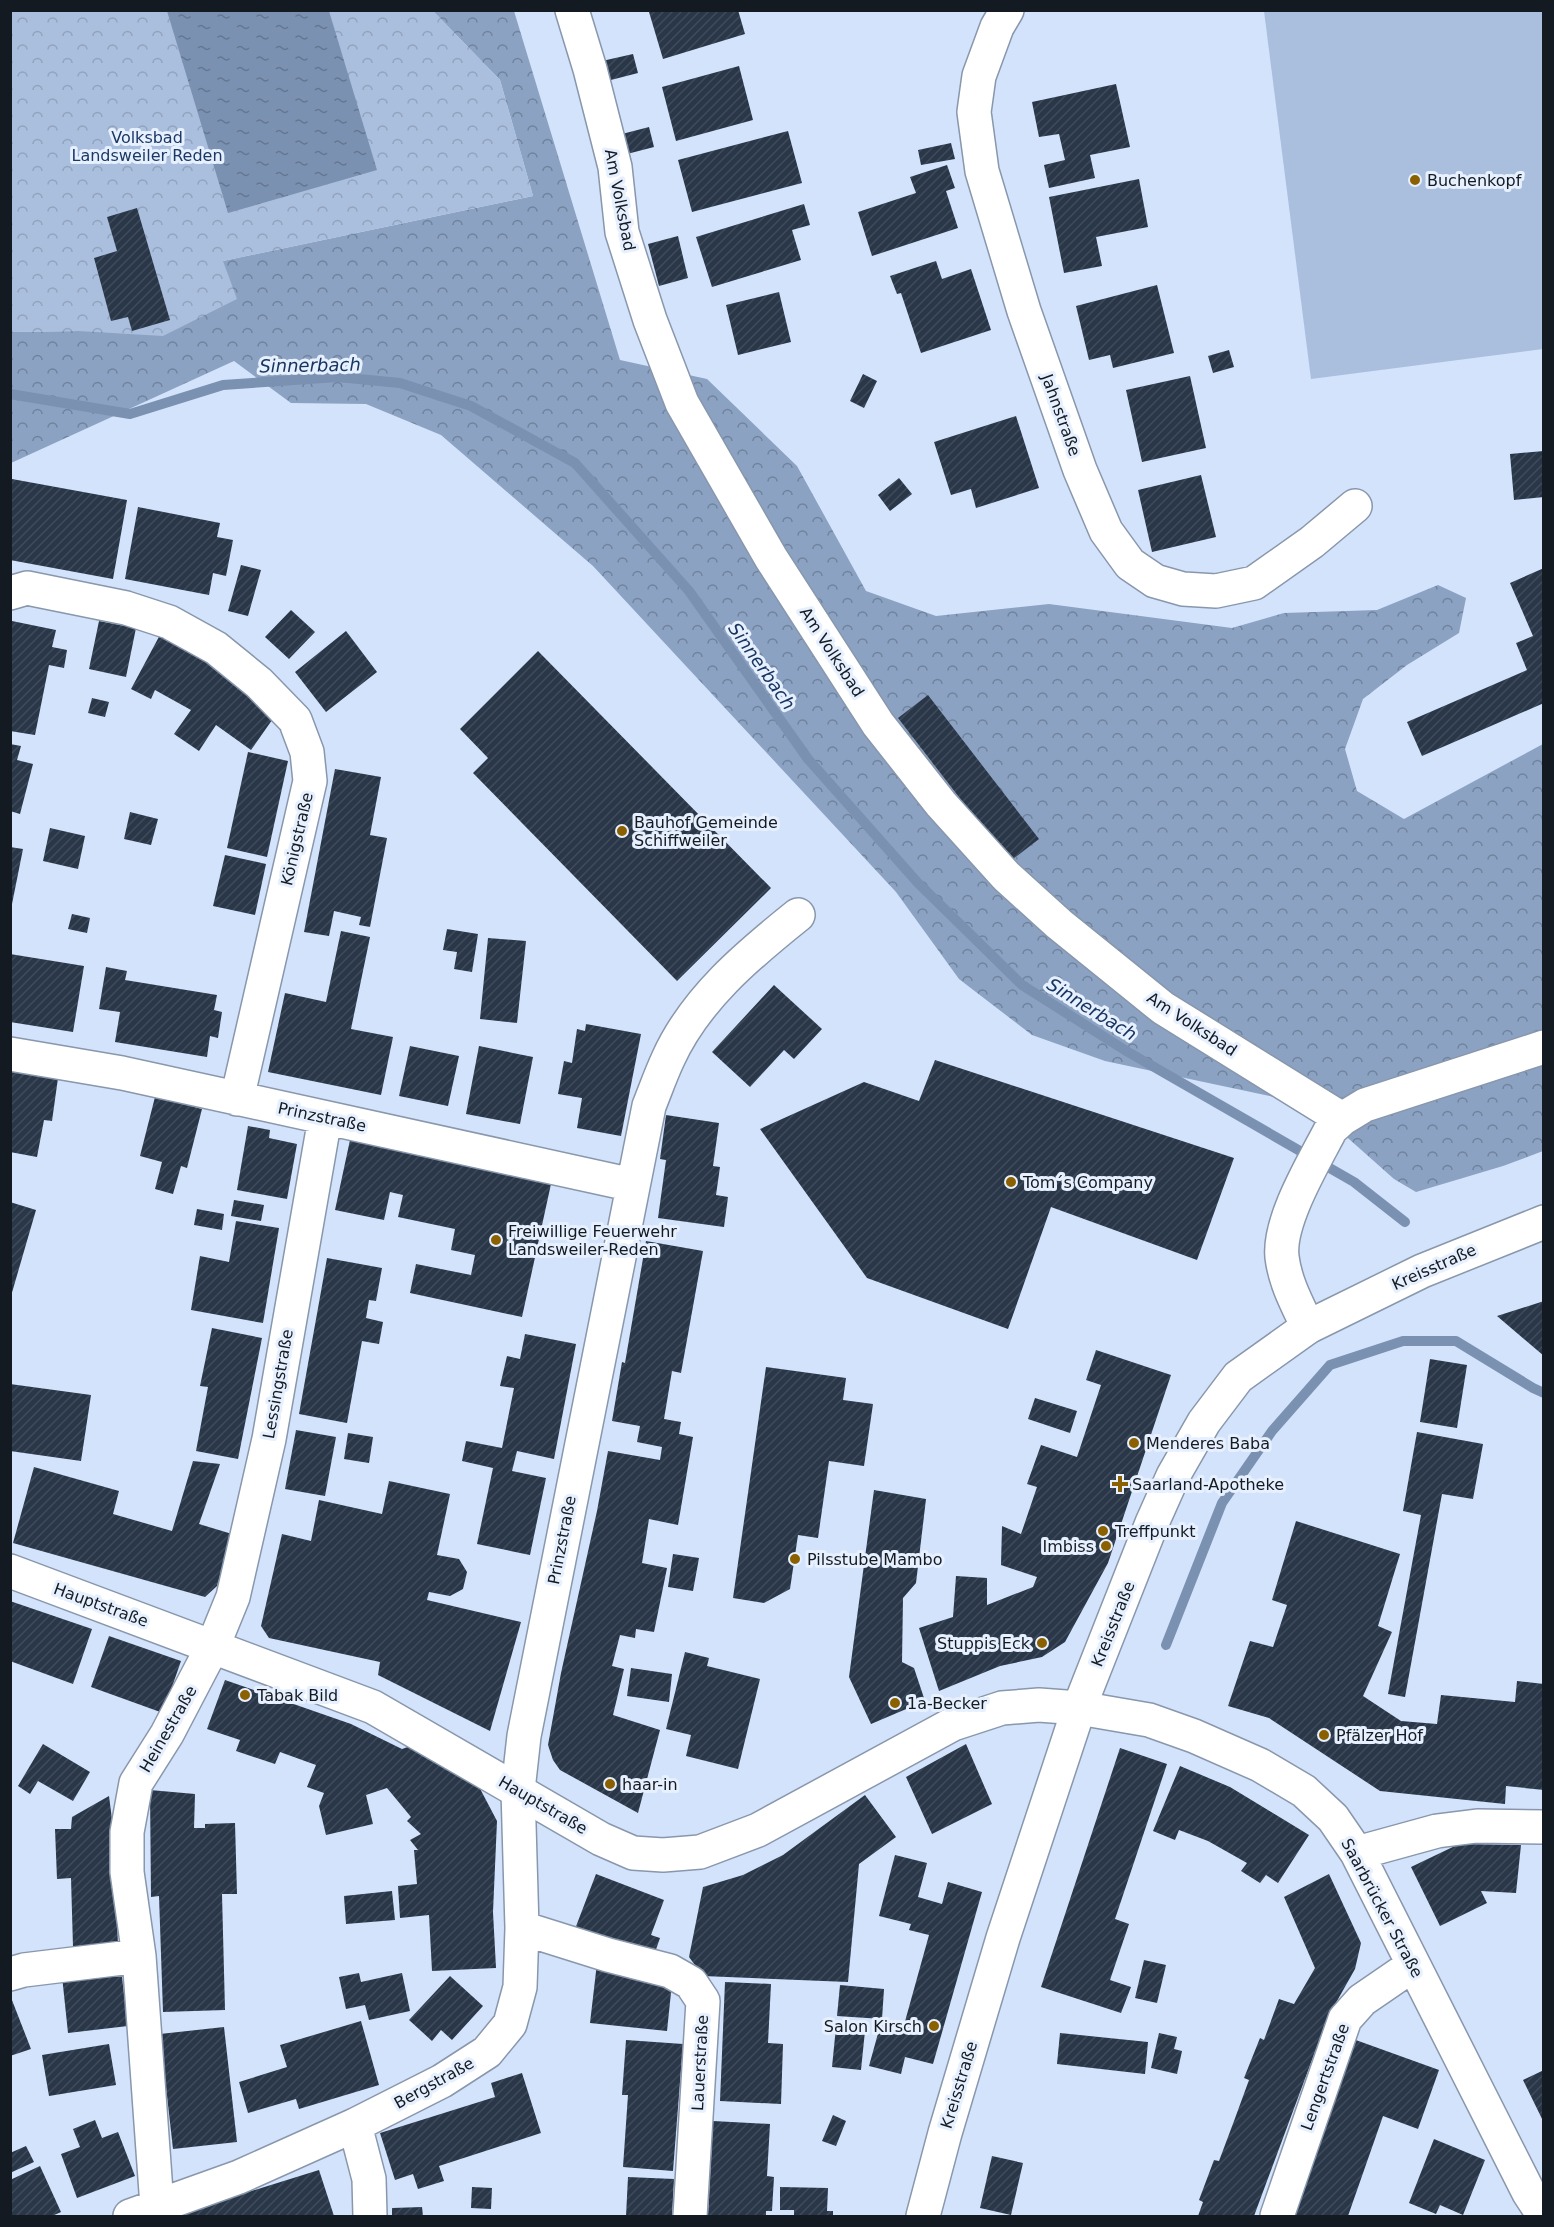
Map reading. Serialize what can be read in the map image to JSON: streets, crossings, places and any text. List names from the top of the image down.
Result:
{
  "streets": {
    "street": [
      "Am Volksbad",
      "Jahnstraße",
      "Königstraße",
      "Prinzstraße",
      "Kreisstraße",
      "Lessingstraße",
      "Hauptstraße",
      "Heinestraße",
      "Saarbrücker Straße",
      "Lauerstraße",
      "Lengertstraße",
      "Bergstraße"
    ]
  },
  "crossings": [
    ["Königstraße", "Prinzstraße"],
    ["Prinzstraße", "Lessingstraße"],
    ["Prinzstraße", "Hauptstraße"],
    ["Prinzstraße", "Bergstraße"],
    ["Kreisstraße", "Hauptstraße"],
    ["Kreisstraße", "Saarbrücker Straße"],
    ["Lessingstraße", "Hauptstraße"],
    ["Lessingstraße", "Heinestraße"],
    ["Hauptstraße", "Heinestraße"],
    ["Hauptstraße", "Saarbrücker Straße"],
    ["Hauptstraße", "Bergstraße"],
    ["Heinestraße", "Bergstraße"],
    ["Saarbrücker Straße", "Lengertstraße"],
    ["Lauerstraße", "Bergstraße"]
  ],
  "water": ["Sinnerbach"],
  "parks": ["Volksbad Landsweiler Reden"],
  "places": {
    "other": [
      "Buchenkopf",
      "Bauhof Gemeinde Schiffweiler",
      "Tom´s Company",
      "Freiwillige Feuerwehr Landsweiler-Reden",
      "Menderes Baba",
      "Treffpunkt",
      "Imbiss",
      "Pilsstube Mambo",
      "Stuppis Eck",
      "Tabak Bild",
      "1a-Becker",
      "Pfälzer Hof",
      "haar-in",
      "Salon Kirsch"
    ],
    "health": ["Saarland-Apotheke"]
  }
}
